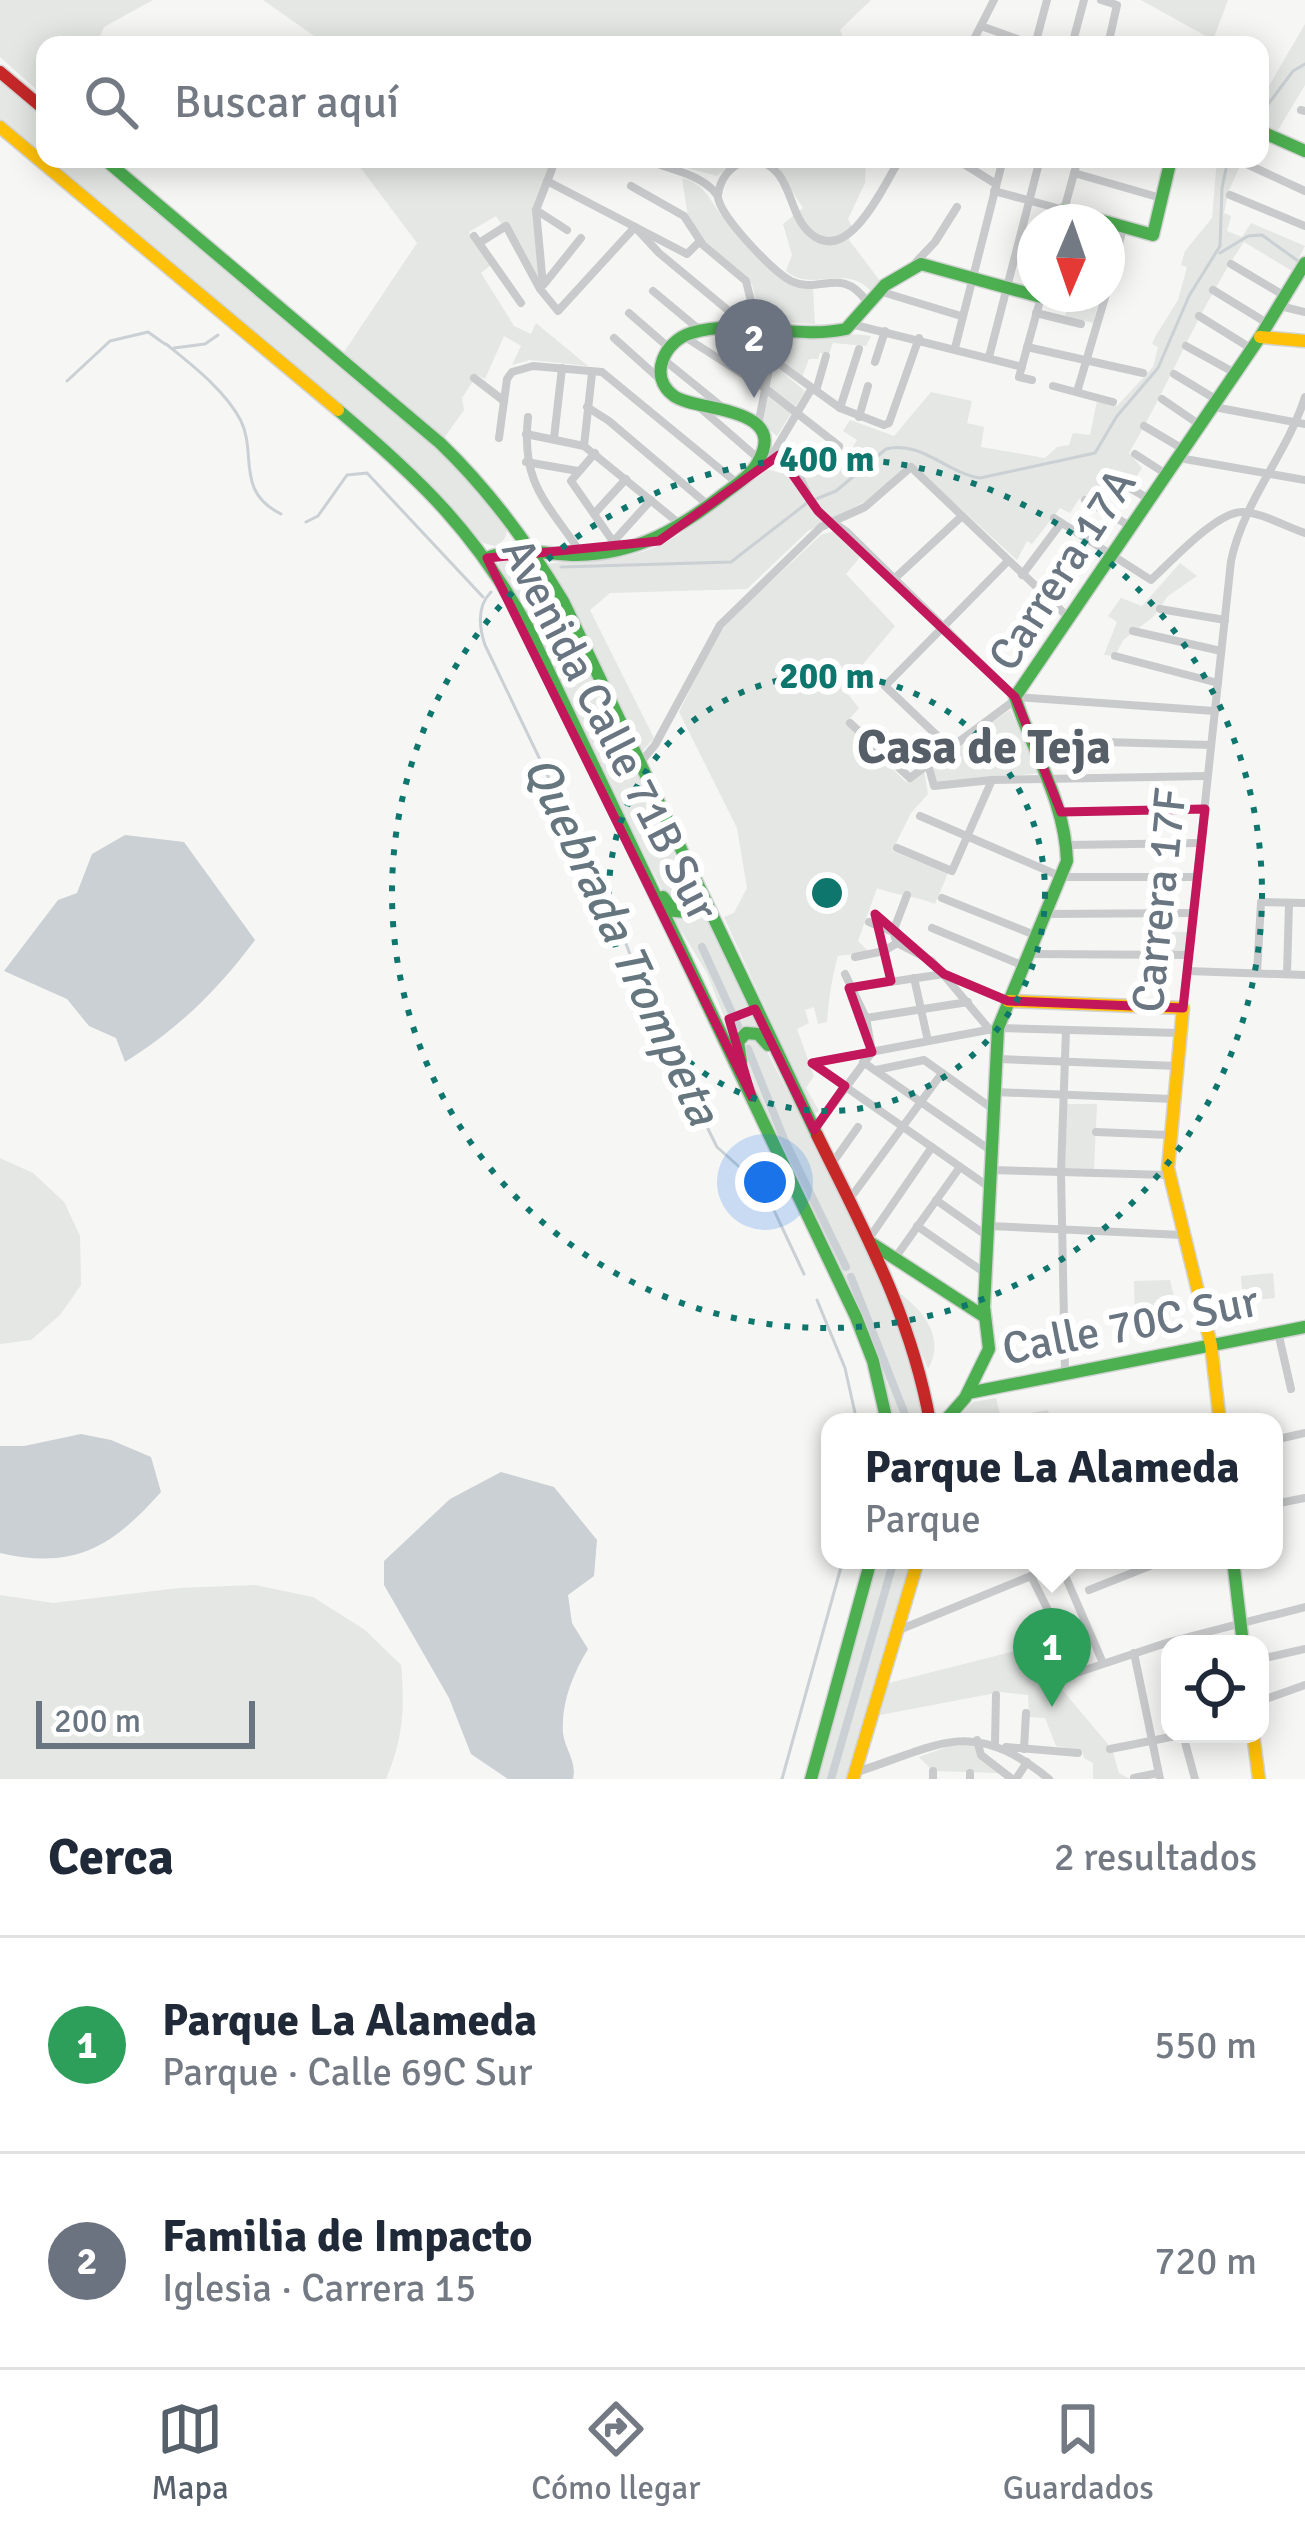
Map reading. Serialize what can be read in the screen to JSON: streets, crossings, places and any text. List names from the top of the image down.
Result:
{
  "streets": {
    "main road": [
      "Carrera 17A",
      "Avenida Calle 71B Sur",
      "Carrera 17F",
      "Calle 70C Sur"
    ]
  },
  "crossings": [
    ["Carrera 17A", "Calle 70C Sur"],
    ["Carrera 17F", "Calle 70C Sur"]
  ],
  "districts": ["Casa de Teja"],
  "water": ["Quebrada Trompeta"],
  "scale_bar": "200 m",
  "north": "bottom",
  "page": {
    "search": "Buscar aquí",
    "pins": ["2", "1"],
    "popup": ["Parque La Alameda", "Parque"],
    "scale": "200 m",
    "heading": ["Cerca", "2 resultados"],
    "list": [
      {
        "mark": "1",
        "name": "Parque La Alameda",
        "note": "Parque · Calle 69C Sur",
        "value": "550 m"
      },
      {
        "mark": "2",
        "name": "Familia de Impacto",
        "note": "Iglesia · Carrera 15",
        "value": "720 m"
      }
    ],
    "nav": ["Mapa", "Cómo llegar", "Guardados"]
  },
  "rings": ["400 m", "200 m"]
}
